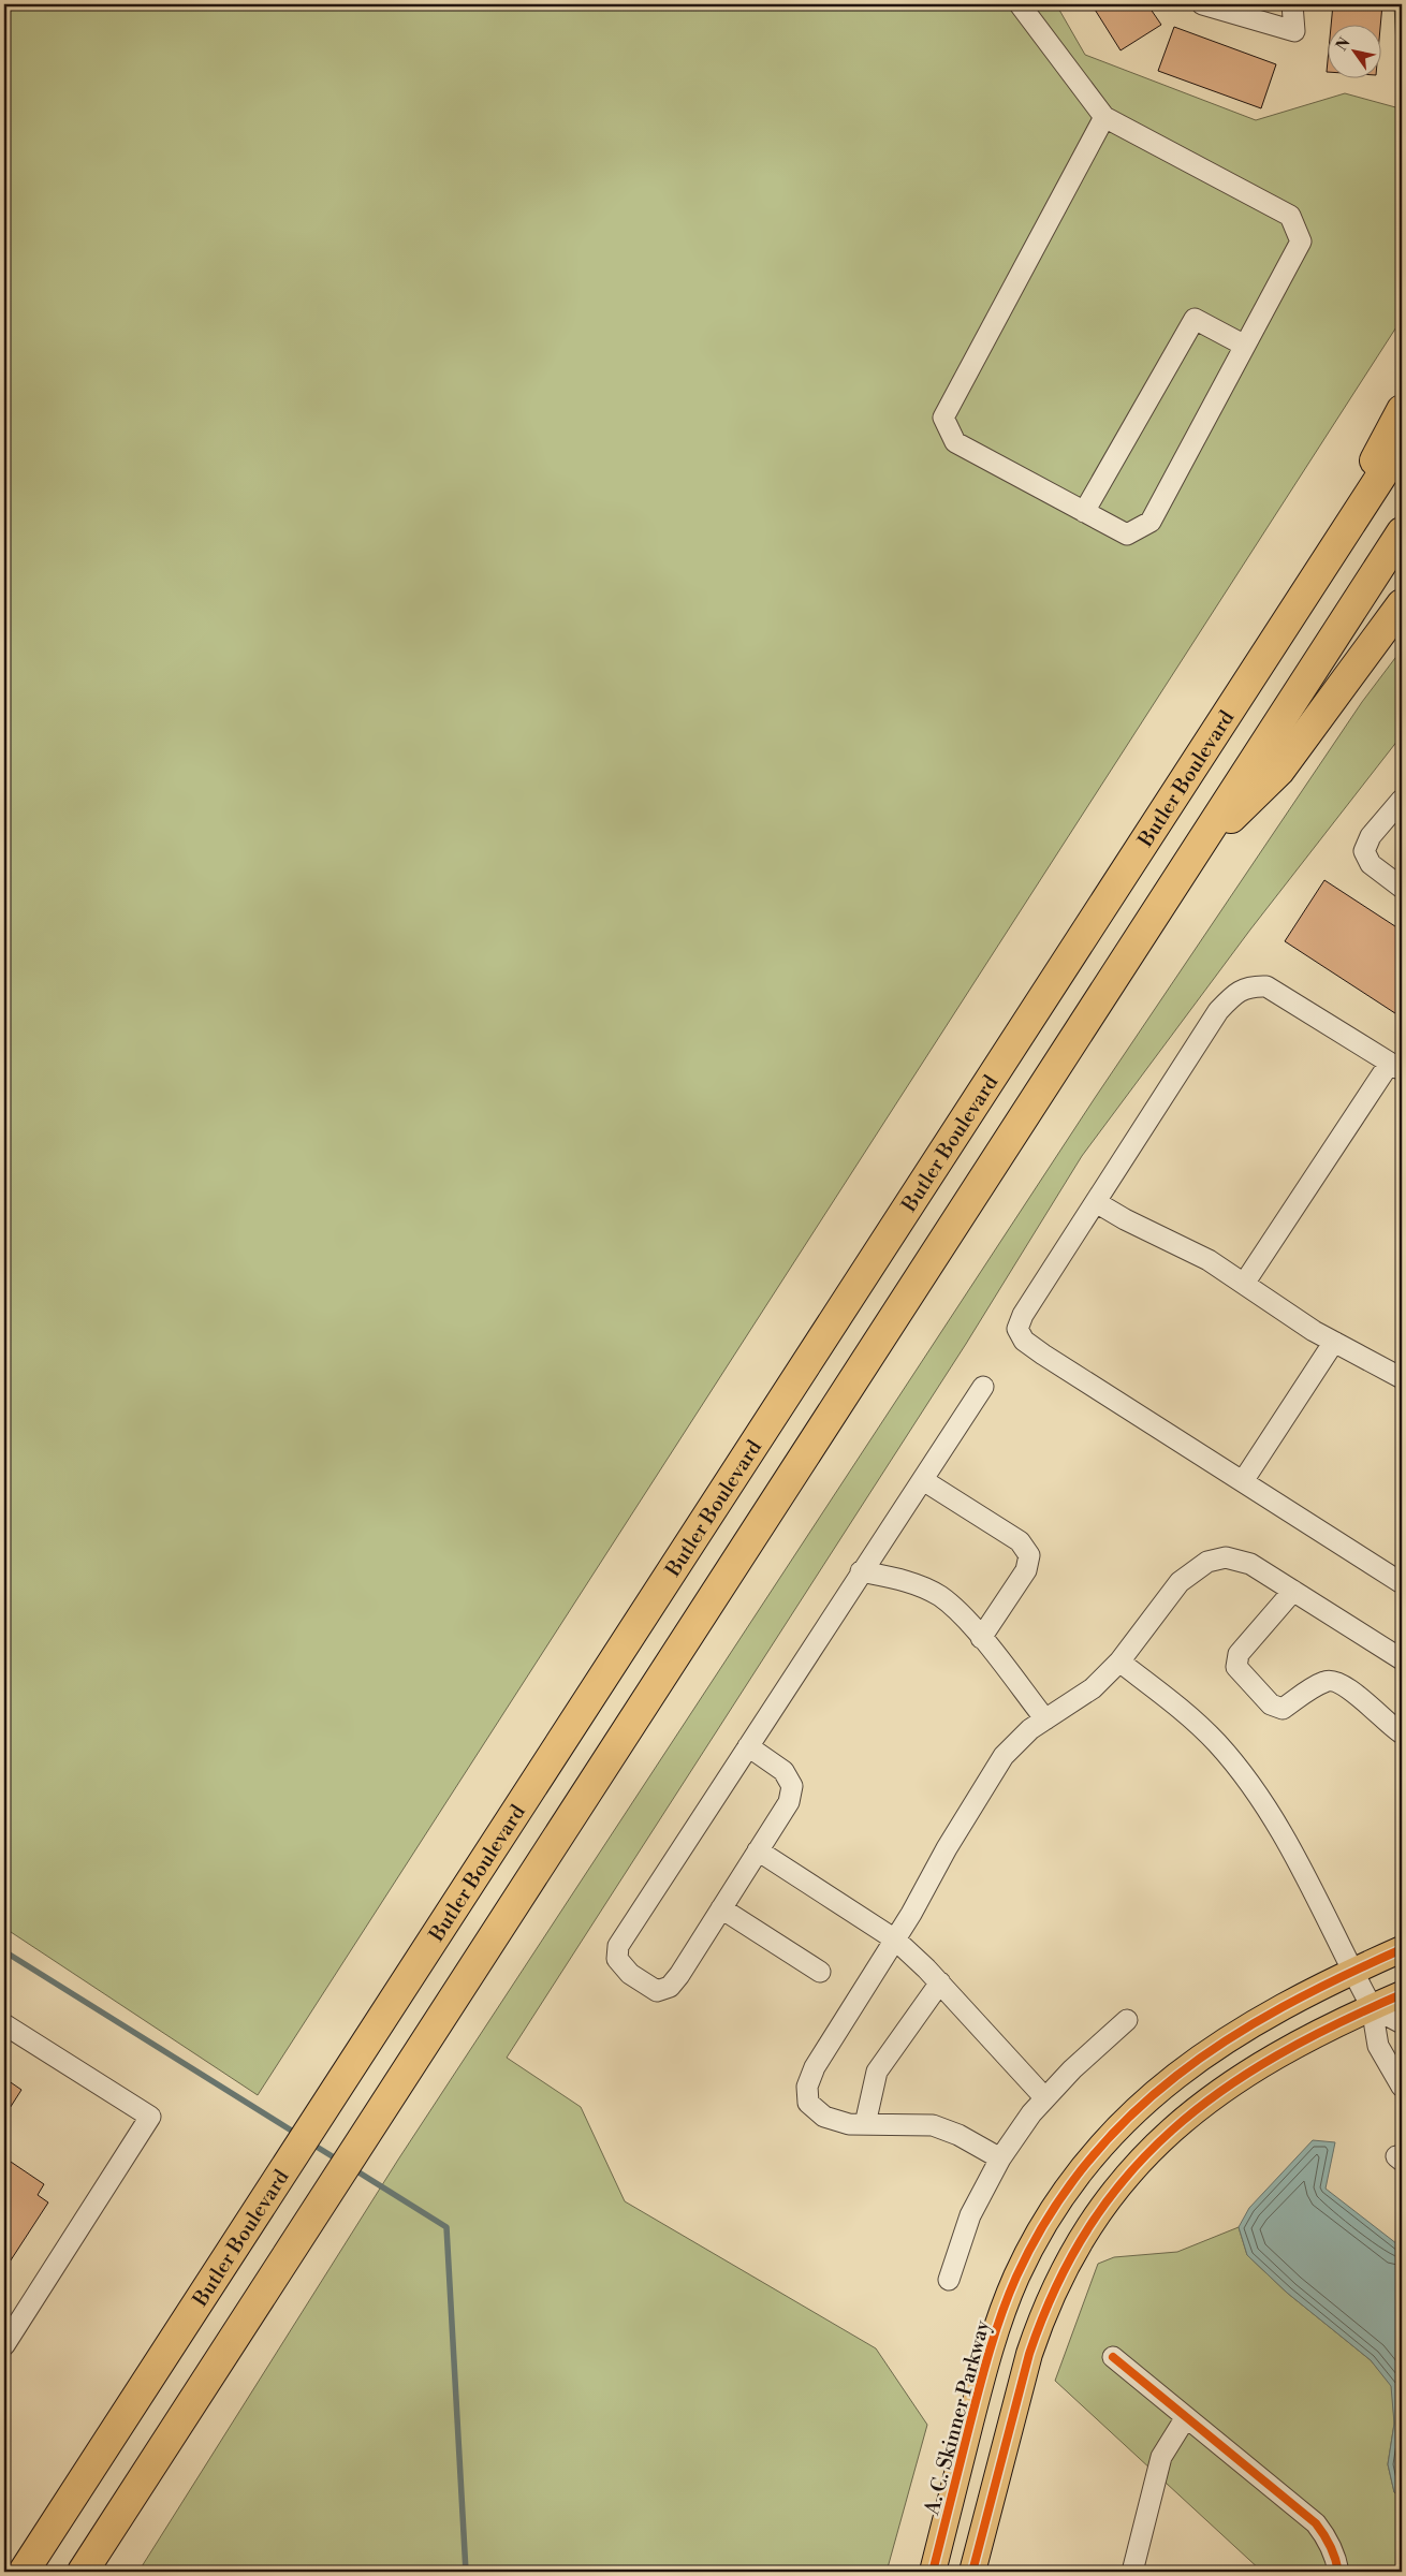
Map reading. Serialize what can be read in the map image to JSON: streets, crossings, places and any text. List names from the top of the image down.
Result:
{
  "streets": {
    "highway": ["Butler Boulevard"],
    "main road": ["A. C. Skinner Parkway"]
  },
  "north": "top left"
}
